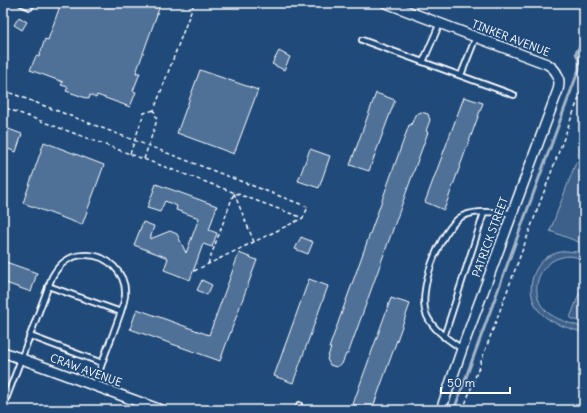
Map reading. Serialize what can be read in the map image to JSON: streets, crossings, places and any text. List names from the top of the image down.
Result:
{
  "streets": {
    "street": ["TINKER AVENUE", "PATRICK STREET", "CRAW AVENUE"]
  },
  "crossings": [
    ["TINKER AVENUE", "PATRICK STREET"]
  ],
  "scale_bar": "50 m"
}
